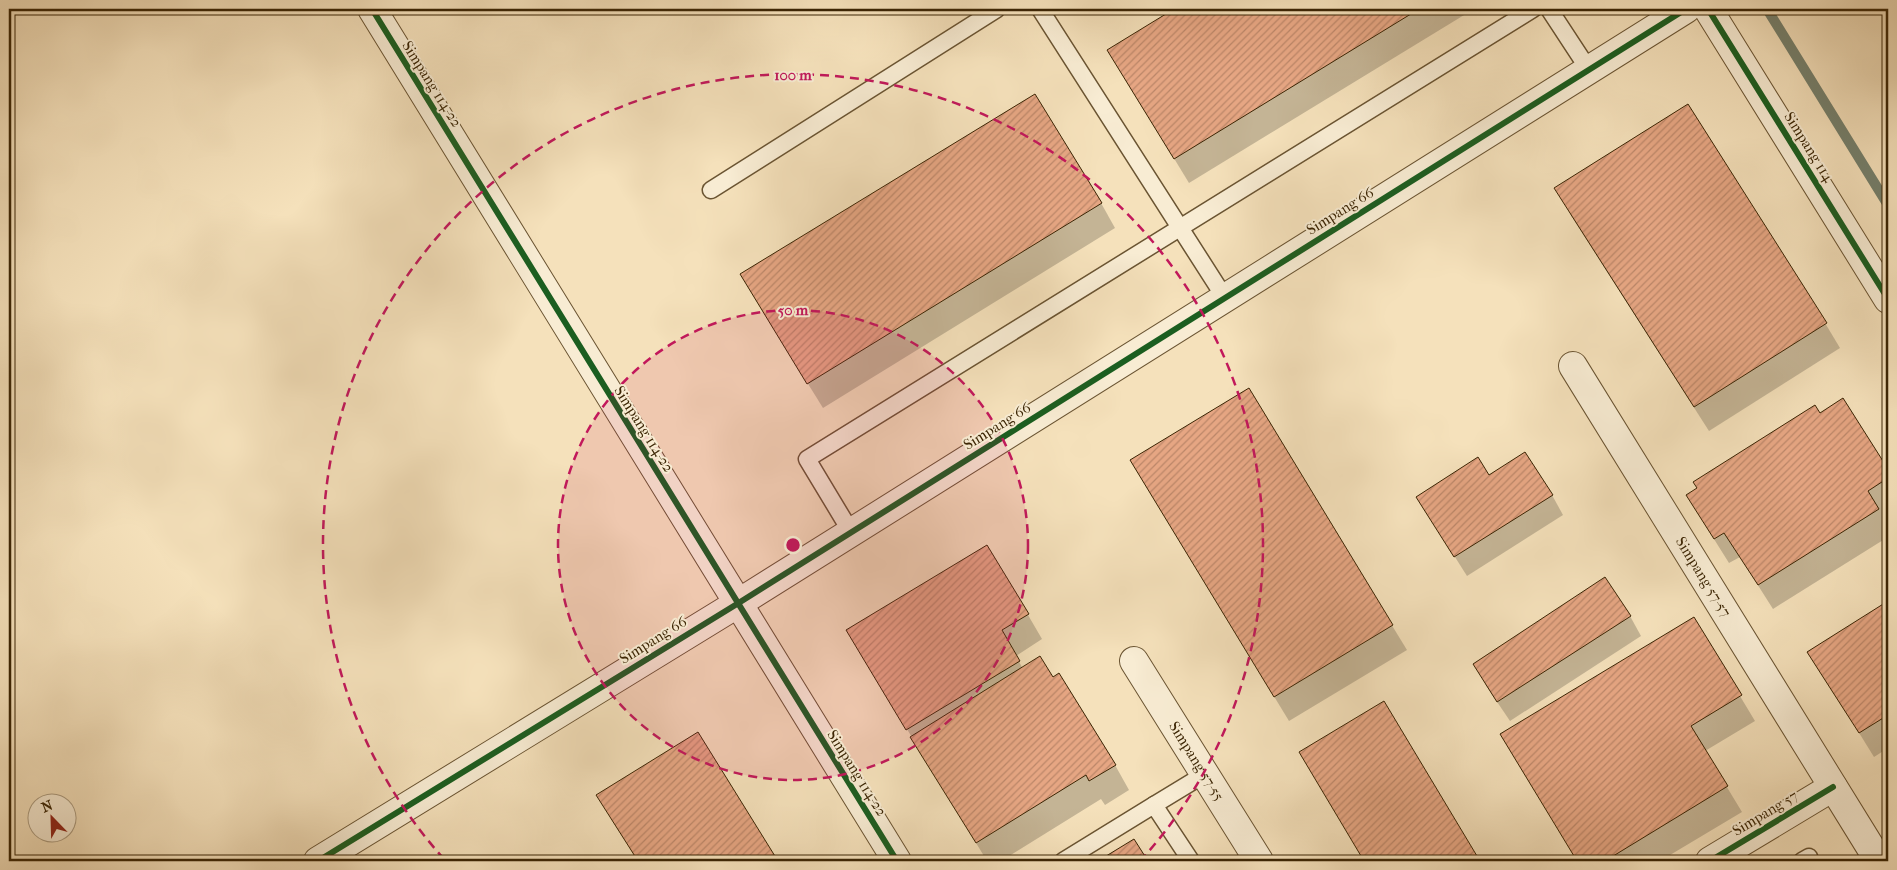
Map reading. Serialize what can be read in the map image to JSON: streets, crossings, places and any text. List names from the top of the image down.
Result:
{
  "streets": {
    "street": [
      "Simpang 114-22",
      "Simpang 114",
      "Simpang 66",
      "Simpang 57-57",
      "Simpang 57-55",
      "Simpang 57"
    ]
  },
  "crossings": [
    ["Simpang 114-22", "Simpang 66"],
    ["Simpang 57-57", "Simpang 57"]
  ],
  "north": "top left",
  "rings": ["100 m", "50 m"]
}
